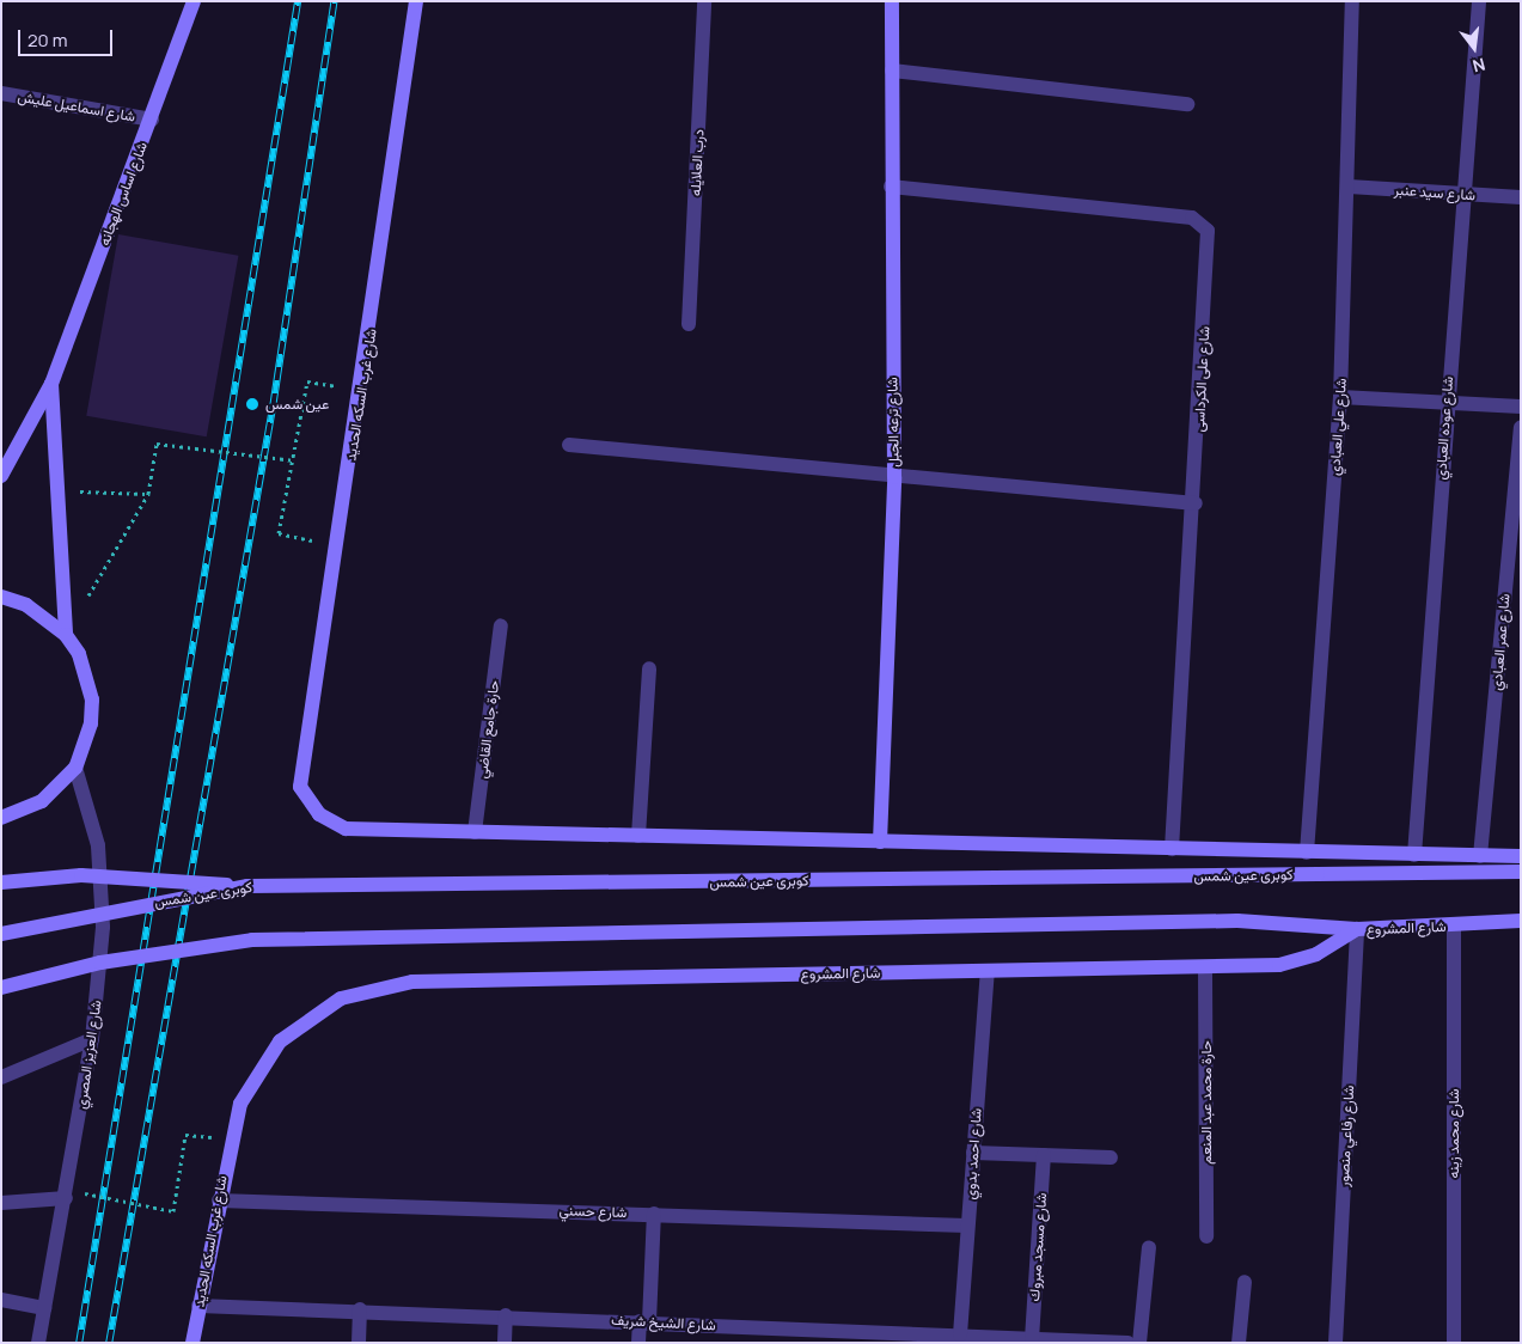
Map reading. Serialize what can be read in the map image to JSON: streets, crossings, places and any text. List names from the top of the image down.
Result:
{
  "streets": {
    "street": [
      "شارع اسماعيل عليش",
      "درب العلايله",
      "شارع سيد عنبر",
      "شارع اساس الهجانه",
      "شارع على الكرداسى",
      "شارع غرب السكه الحديد",
      "شارع ترعه الجبل",
      "شارع علي العبادي",
      "شارع عوده العبادي",
      "شارع عمر العبادي",
      "حارة جامع القاضي",
      "كوبرى عين شمس",
      "شارع المشروع",
      "شارع العزيز المصري",
      "حارة محمد عبد المنعم",
      "شارع محمد زينه",
      "شارع رفاعي منصور",
      "شارع احمد بدوي",
      "شارع حسني",
      "شارع مسجد مبروك",
      "شارع الشيخ شريف"
    ]
  },
  "crossings": [
    ["شارع اسماعيل عليش", "شارع اساس الهجانه"],
    ["شارع سيد عنبر", "شارع علي العبادي"],
    ["شارع سيد عنبر", "شارع عوده العبادي"],
    ["شارع على الكرداسى", "شارع ترعه الجبل"],
    ["شارع غرب السكه الحديد", "حارة جامع القاضي"],
    ["شارع غرب السكه الحديد", "شارع المشروع"],
    ["شارع غرب السكه الحديد", "شارع حسني"],
    ["شارع غرب السكه الحديد", "شارع الشيخ شريف"],
    ["شارع المشروع", "حارة محمد عبد المنعم"],
    ["شارع المشروع", "شارع محمد زينه"],
    ["شارع المشروع", "شارع رفاعي منصور"],
    ["شارع المشروع", "شارع احمد بدوي"],
    ["شارع احمد بدوي", "شارع حسني"],
    ["شارع احمد بدوي", "شارع الشيخ شريف"],
    ["شارع مسجد مبروك", "شارع الشيخ شريف"]
  ],
  "places": ["عين شمس"],
  "scale_bar": "20 m",
  "north": "bottom"
}
